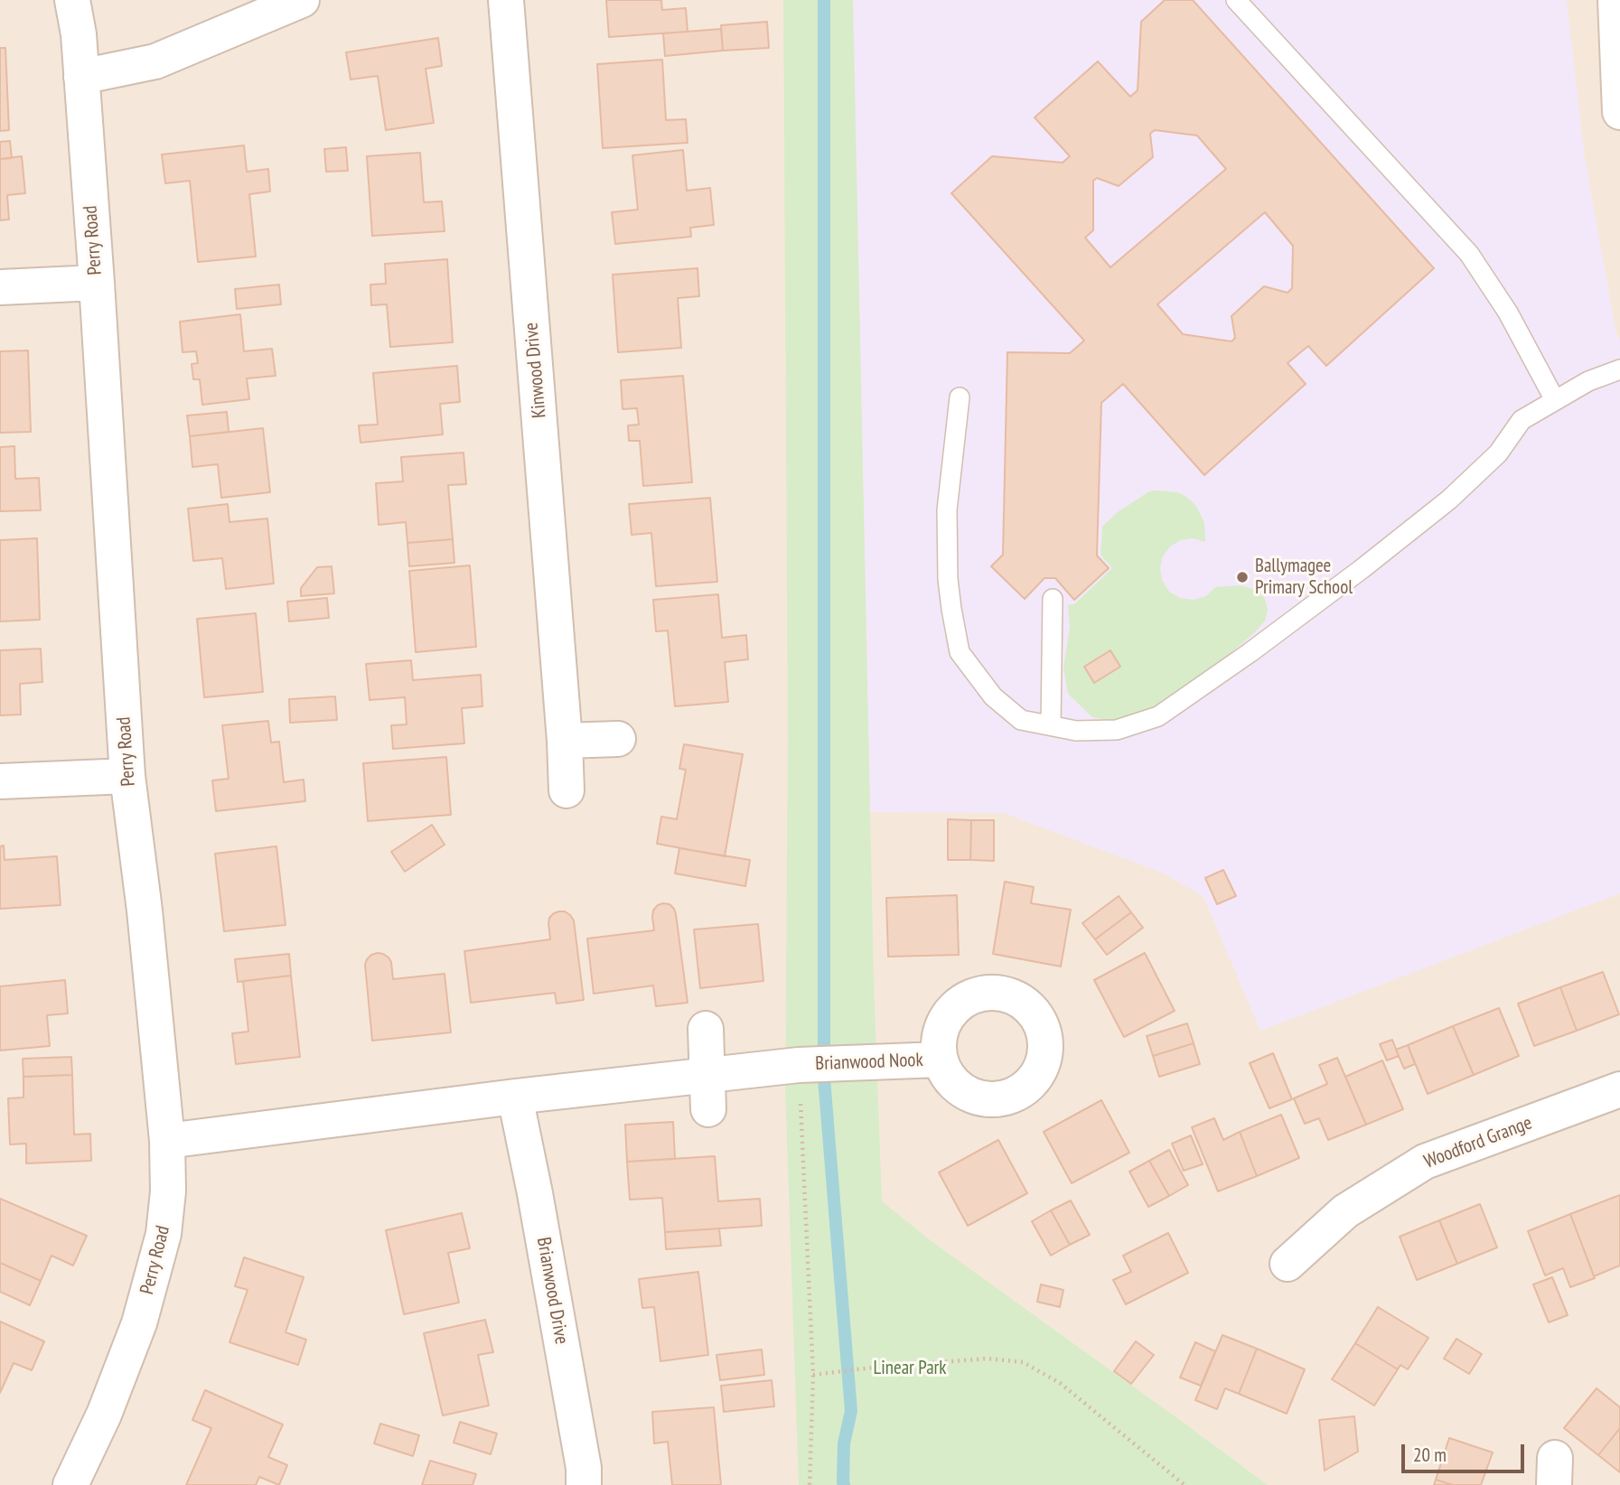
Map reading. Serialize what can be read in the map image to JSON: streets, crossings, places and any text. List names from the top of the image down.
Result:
{
  "streets": {
    "street": [
      "Perry Road",
      "Kinwood Drive",
      "Brianwood Nook",
      "Woodford Grange",
      "Brianwood Drive"
    ]
  },
  "parks": ["Linear Park"],
  "places": ["Ballymagee Primary School"],
  "scale_bar": "20 m"
}
